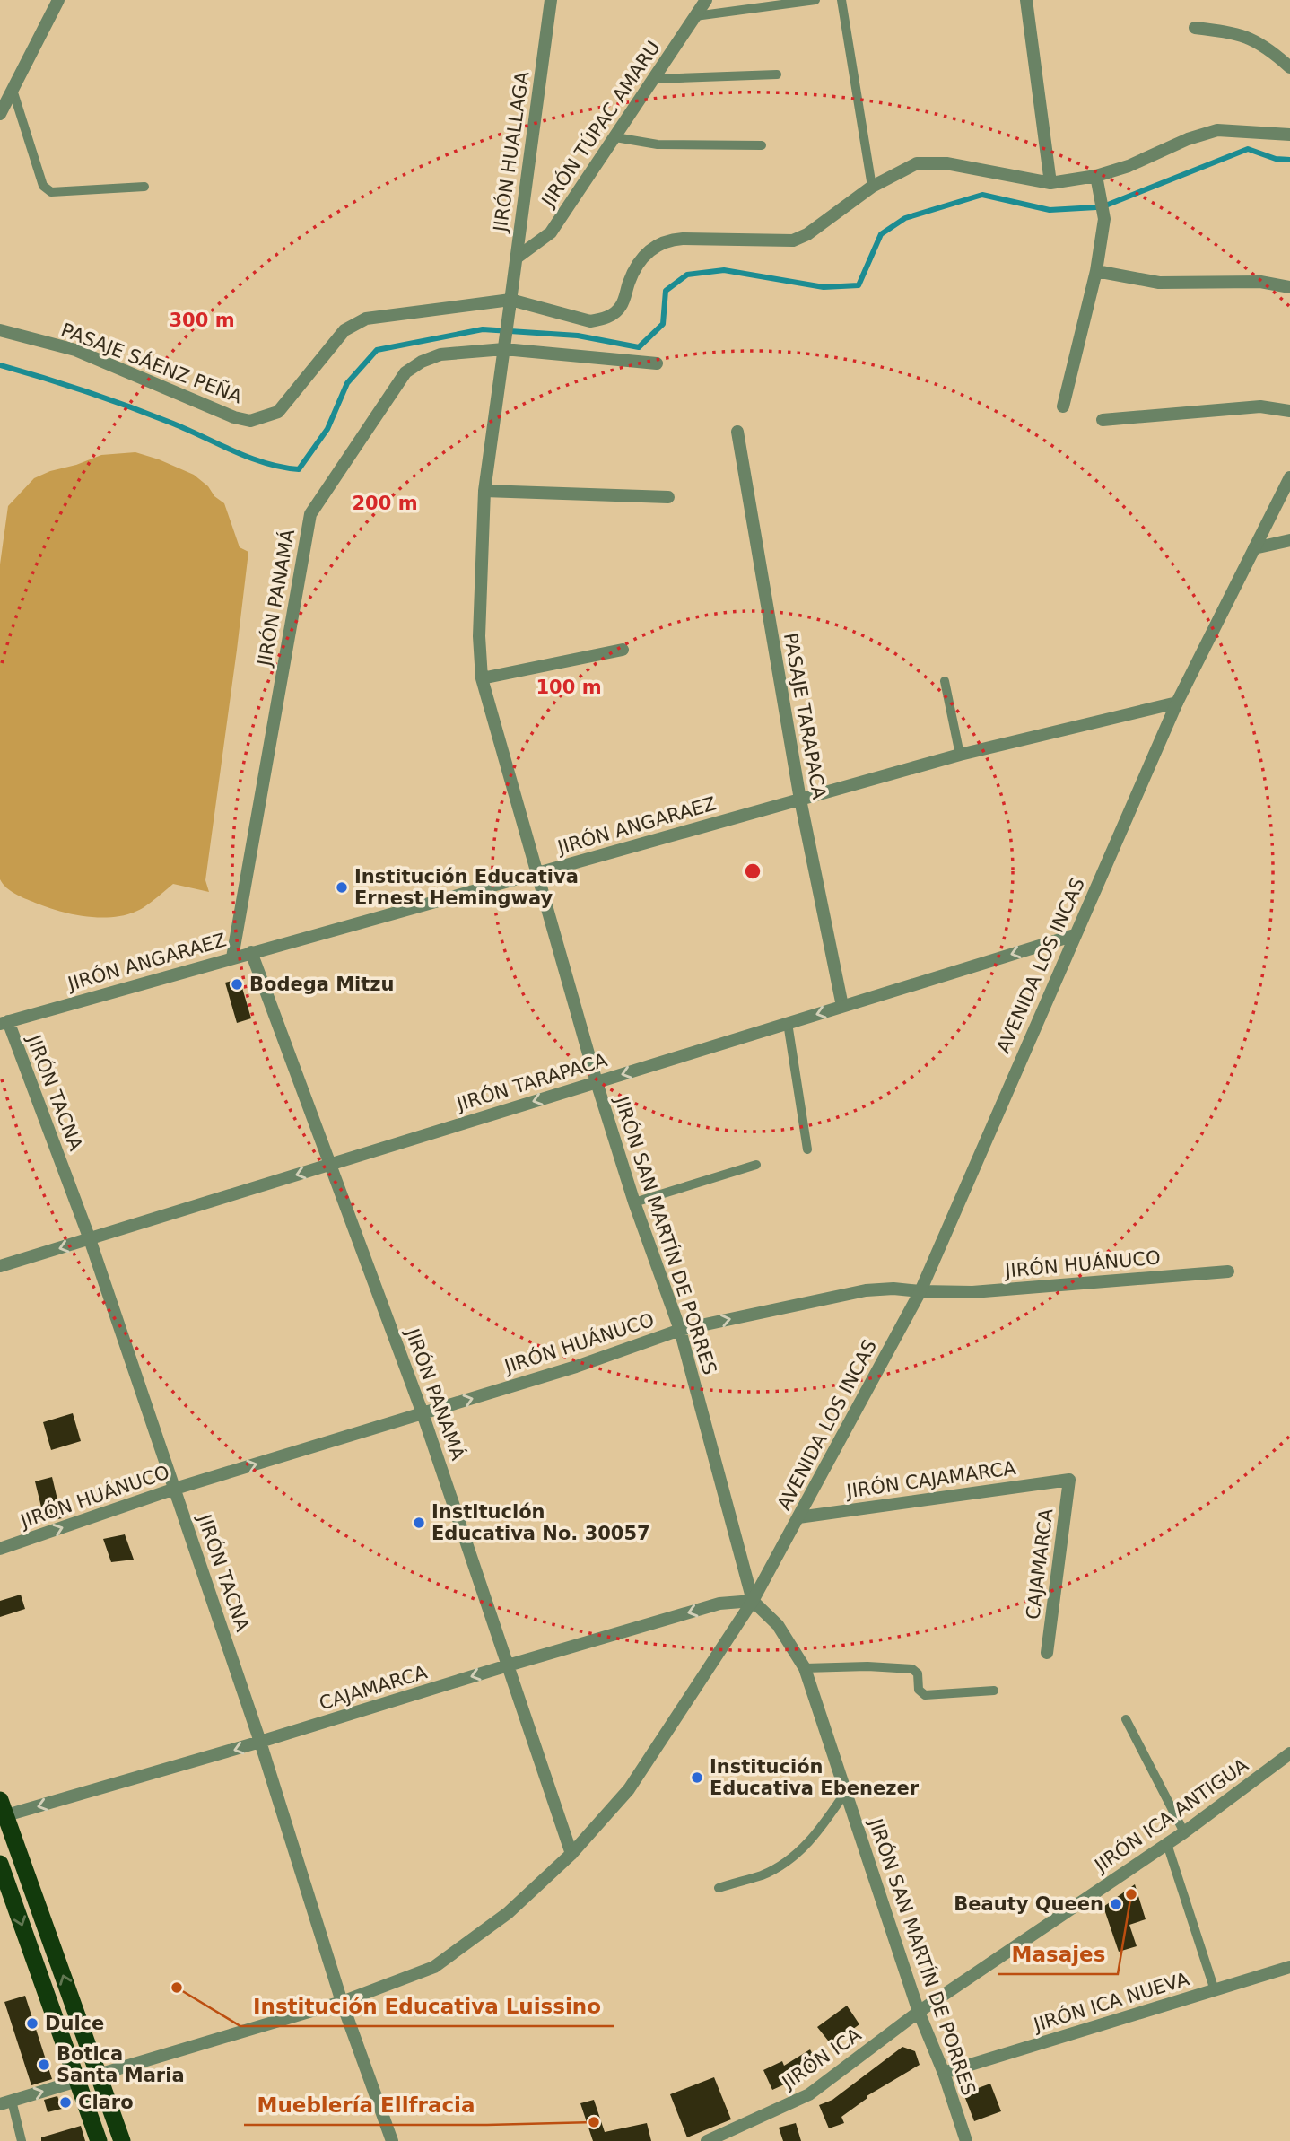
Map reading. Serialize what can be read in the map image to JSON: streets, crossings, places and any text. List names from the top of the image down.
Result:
{
  "streets": {
    "street": [
      "JIRÓN TÚPAC AMARU",
      "JIRÓN HUALLAGA",
      "PASAJE SÁENZ PEÑA",
      "JIRÓN PANAMÁ",
      "PASAJE TARAPACA",
      "JIRÓN ANGARAEZ",
      "AVENIDA LOS INCAS",
      "JIRÓN TARAPACA",
      "JIRÓN TACNA",
      "JIRÓN SAN MARTÍN DE PORRES",
      "JIRÓN HUÁNUCO",
      "JIRÓN CAJAMARCA",
      "CAJAMARCA",
      "JIRÓN ICA ANTIGUA",
      "JIRÓN ICA NUEVA",
      "JIRÓN ICA"
    ]
  },
  "crossings": [
    ["JIRÓN TÚPAC AMARU", "JIRÓN HUALLAGA"],
    ["JIRÓN HUALLAGA", "PASAJE SÁENZ PEÑA"],
    ["JIRÓN HUALLAGA", "JIRÓN PANAMÁ"],
    ["JIRÓN HUALLAGA", "JIRÓN SAN MARTÍN DE PORRES"],
    ["JIRÓN PANAMÁ", "JIRÓN ANGARAEZ"],
    ["JIRÓN PANAMÁ", "AVENIDA LOS INCAS"],
    ["JIRÓN PANAMÁ", "JIRÓN TARAPACA"],
    ["JIRÓN PANAMÁ", "JIRÓN SAN MARTÍN DE PORRES"],
    ["JIRÓN PANAMÁ", "JIRÓN HUÁNUCO"],
    ["JIRÓN PANAMÁ", "CAJAMARCA"],
    ["PASAJE TARAPACA", "JIRÓN ANGARAEZ"],
    ["PASAJE TARAPACA", "JIRÓN TARAPACA"],
    ["JIRÓN ANGARAEZ", "AVENIDA LOS INCAS"],
    ["JIRÓN ANGARAEZ", "JIRÓN TACNA"],
    ["JIRÓN ANGARAEZ", "JIRÓN SAN MARTÍN DE PORRES"],
    ["AVENIDA LOS INCAS", "JIRÓN TARAPACA"],
    ["AVENIDA LOS INCAS", "JIRÓN TACNA"],
    ["AVENIDA LOS INCAS", "JIRÓN SAN MARTÍN DE PORRES"],
    ["AVENIDA LOS INCAS", "JIRÓN HUÁNUCO"],
    ["AVENIDA LOS INCAS", "JIRÓN CAJAMARCA"],
    ["AVENIDA LOS INCAS", "CAJAMARCA"],
    ["JIRÓN TARAPACA", "JIRÓN TACNA"],
    ["JIRÓN TARAPACA", "JIRÓN SAN MARTÍN DE PORRES"],
    ["JIRÓN TACNA", "JIRÓN HUÁNUCO"],
    ["JIRÓN TACNA", "CAJAMARCA"],
    ["JIRÓN SAN MARTÍN DE PORRES", "JIRÓN HUÁNUCO"],
    ["JIRÓN SAN MARTÍN DE PORRES", "CAJAMARCA"],
    ["JIRÓN SAN MARTÍN DE PORRES", "JIRÓN ICA ANTIGUA"],
    ["JIRÓN SAN MARTÍN DE PORRES", "JIRÓN ICA NUEVA"],
    ["JIRÓN SAN MARTÍN DE PORRES", "JIRÓN ICA"],
    ["JIRÓN CAJAMARCA", "CAJAMARCA"],
    ["JIRÓN ICA ANTIGUA", "JIRÓN ICA"]
  ],
  "one_way": ["JIRÓN TARAPACA", "JIRÓN HUÁNUCO", "CAJAMARCA"],
  "places": [
    "Institución Educativa Ernest Hemingway",
    "Bodega Mitzu",
    "Institución Educativa No. 30057",
    "Institución Educativa Ebenezer",
    "Masajes",
    "Beauty Queen",
    "Institución Educativa Luissino",
    "Dulce",
    "Botica Santa Maria",
    "Claro",
    "Mueblería Ellfracia"
  ],
  "rings": ["300 m", "200 m", "100 m"]
}
